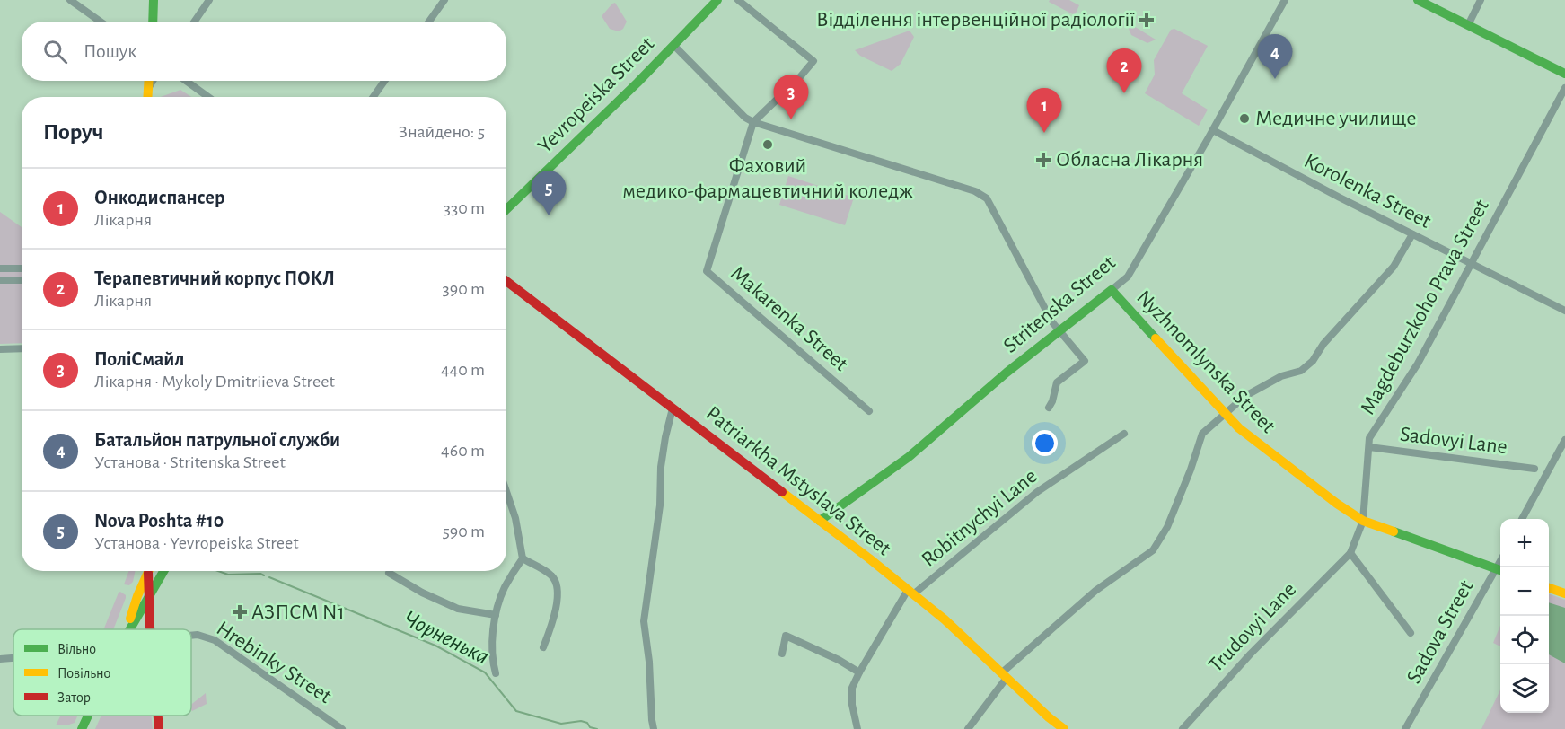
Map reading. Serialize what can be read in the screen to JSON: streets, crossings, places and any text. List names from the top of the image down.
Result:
{
  "streets": {
    "main road": [
      "Yevropeiska Street",
      "Stritenska Street",
      "Nyzhnomlynska Street",
      "Patriarkha Mstyslava Street"
    ],
    "street": [
      "Korolenka Street",
      "Magdeburzkoho Prava Street",
      "Makarenka Street",
      "Sadovyi Lane",
      "Robitnychyi Lane",
      "Trudovyi Lane",
      "Sadova Street",
      "Hrebinky Street"
    ]
  },
  "crossings": [
    ["Korolenka Street", "Stritenska Street"],
    ["Korolenka Street", "Magdeburzkoho Prava Street"],
    ["Stritenska Street", "Nyzhnomlynska Street"],
    ["Stritenska Street", "Patriarkha Mstyslava Street"],
    ["Magdeburzkoho Prava Street", "Nyzhnomlynska Street"],
    ["Magdeburzkoho Prava Street", "Sadovyi Lane"],
    ["Magdeburzkoho Prava Street", "Trudovyi Lane"],
    ["Nyzhnomlynska Street", "Sadova Street"],
    ["Patriarkha Mstyslava Street", "Robitnychyi Lane"]
  ],
  "water": ["Чорненька"],
  "places": {
    "health": ["Відділення інтервенційної радіології", "Обласна Лікарня", "АЗПСМ N1"],
    "other": ["Медичне училище", "Фаховий медико-фармацевтичний коледж"]
  },
  "legend": ["Вільно", "Повільно", "Затор"],
  "page": {
    "search": "Пошук",
    "pins": [
      "4",
      "2",
      "3",
      "1",
      "5"
    ],
    "heading": ["Поруч", "Знайдено: 5"],
    "list": [
      {
        "mark": "1",
        "name": "Онкодиспансер",
        "note": "Лікарня",
        "value": "330 m"
      },
      {
        "mark": "2",
        "name": "Терапевтичний корпус ПОКЛ",
        "note": "Лікарня",
        "value": "390 m"
      },
      {
        "mark": "3",
        "name": "ПоліСмайл",
        "note": "Лікарня · Mykoly Dmitriieva Street",
        "value": "440 m"
      },
      {
        "mark": "4",
        "name": "Батальйон патрульної служби",
        "note": "Установа · Stritenska Street",
        "value": "460 m"
      },
      {
        "mark": "5",
        "name": "Nova Poshta #10",
        "note": "Установа · Yevropeiska Street",
        "value": "590 m"
      }
    ],
    "map_buttons": ["+", "−"]
  }
}
